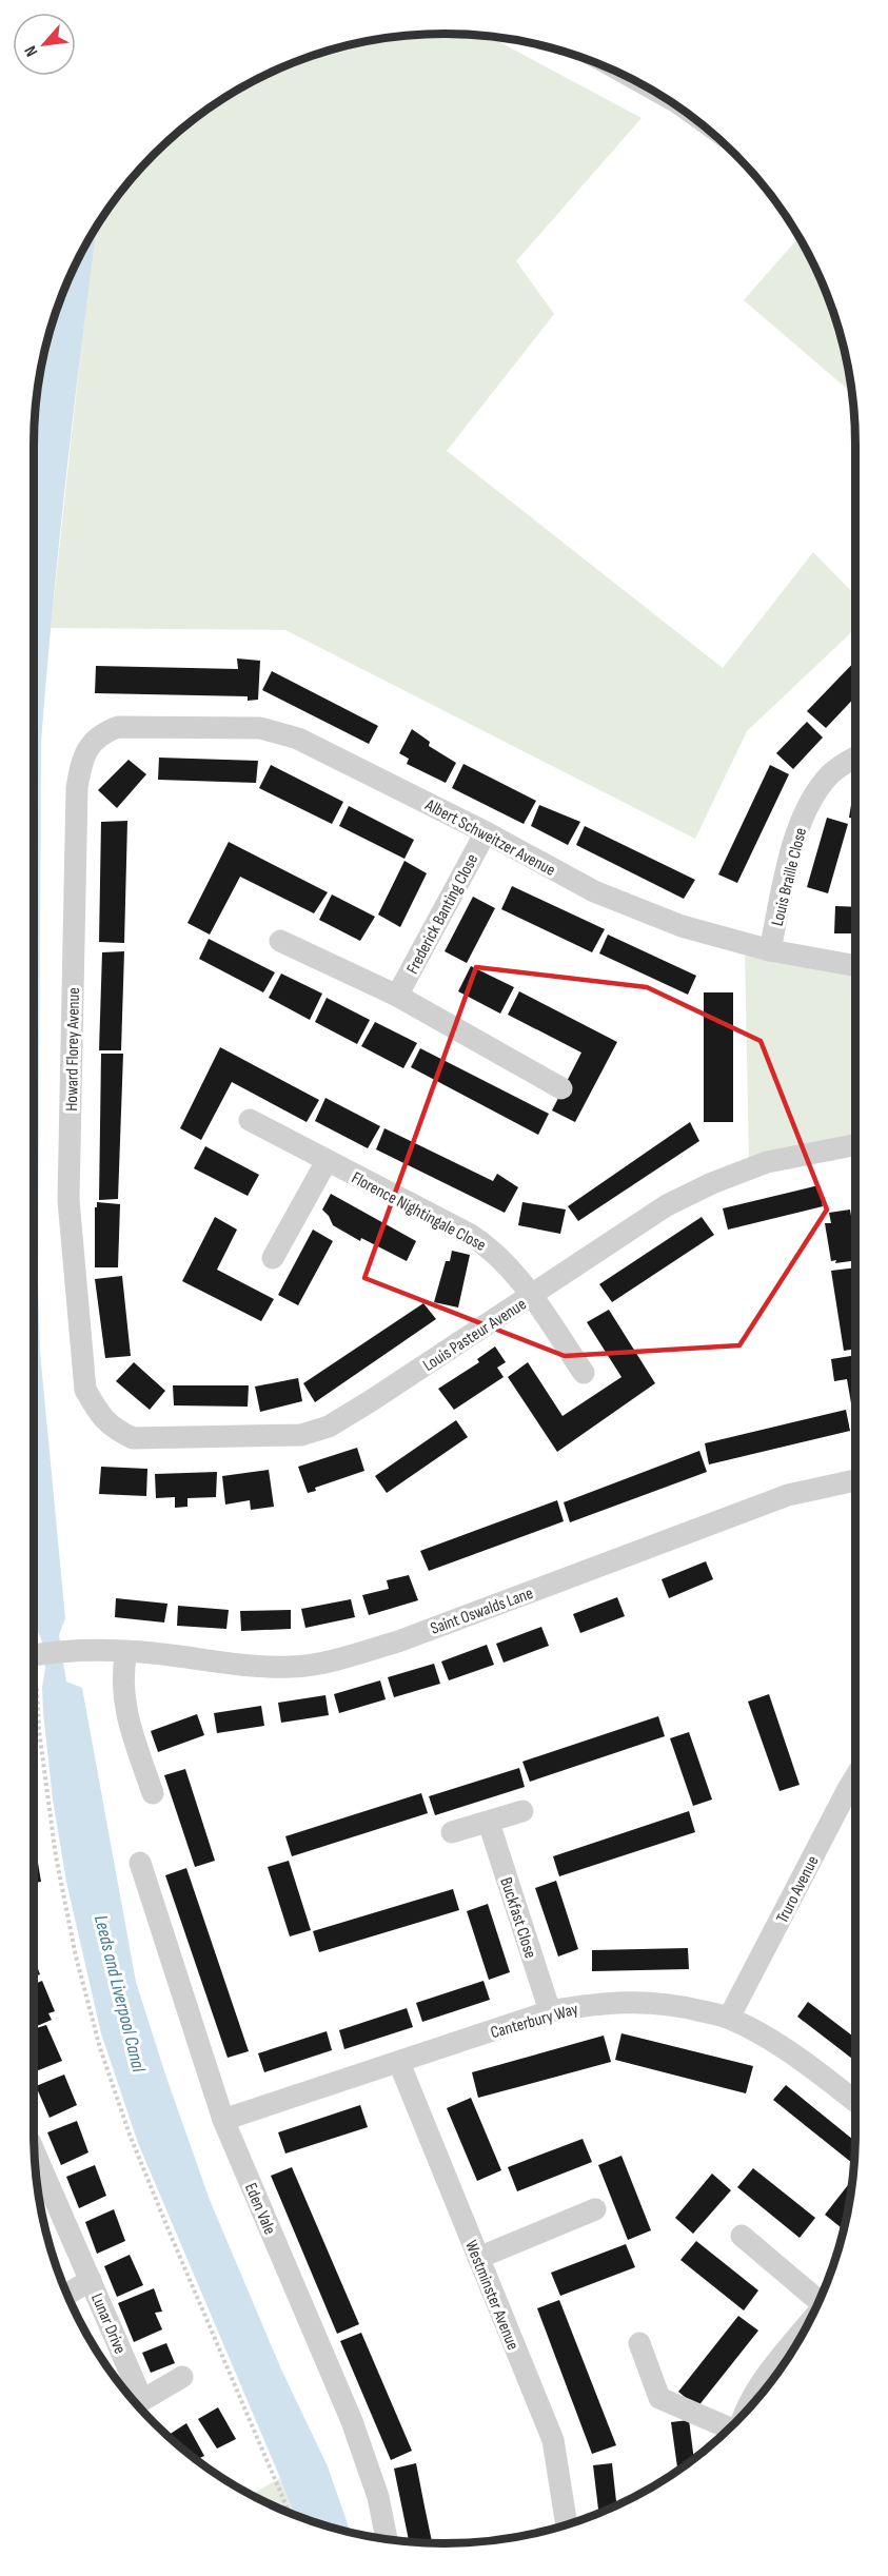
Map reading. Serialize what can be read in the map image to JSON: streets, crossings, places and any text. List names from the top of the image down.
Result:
{
  "streets": {
    "street": [
      "Albert Schweitzer Avenue",
      "Louis Braille Close",
      "Frederick Banting Close",
      "Howard Florey Avenue",
      "Florence Nightingale Close",
      "Louis Pasteur Avenue",
      "Saint Oswalds Lane",
      "Truro Avenue",
      "Buckfast Close",
      "Canterbury Way",
      "Eden Vale",
      "Westminster Avenue",
      "Lunar Drive"
    ]
  },
  "crossings": [
    ["Albert Schweitzer Avenue", "Louis Braille Close"],
    ["Albert Schweitzer Avenue", "Frederick Banting Close"],
    ["Albert Schweitzer Avenue", "Howard Florey Avenue"],
    ["Howard Florey Avenue", "Louis Pasteur Avenue"],
    ["Florence Nightingale Close", "Louis Pasteur Avenue"],
    ["Truro Avenue", "Canterbury Way"],
    ["Buckfast Close", "Canterbury Way"],
    ["Canterbury Way", "Eden Vale"],
    ["Canterbury Way", "Westminster Avenue"]
  ],
  "water": ["Leeds and Liverpool Canal"],
  "north": "bottom left"
}
